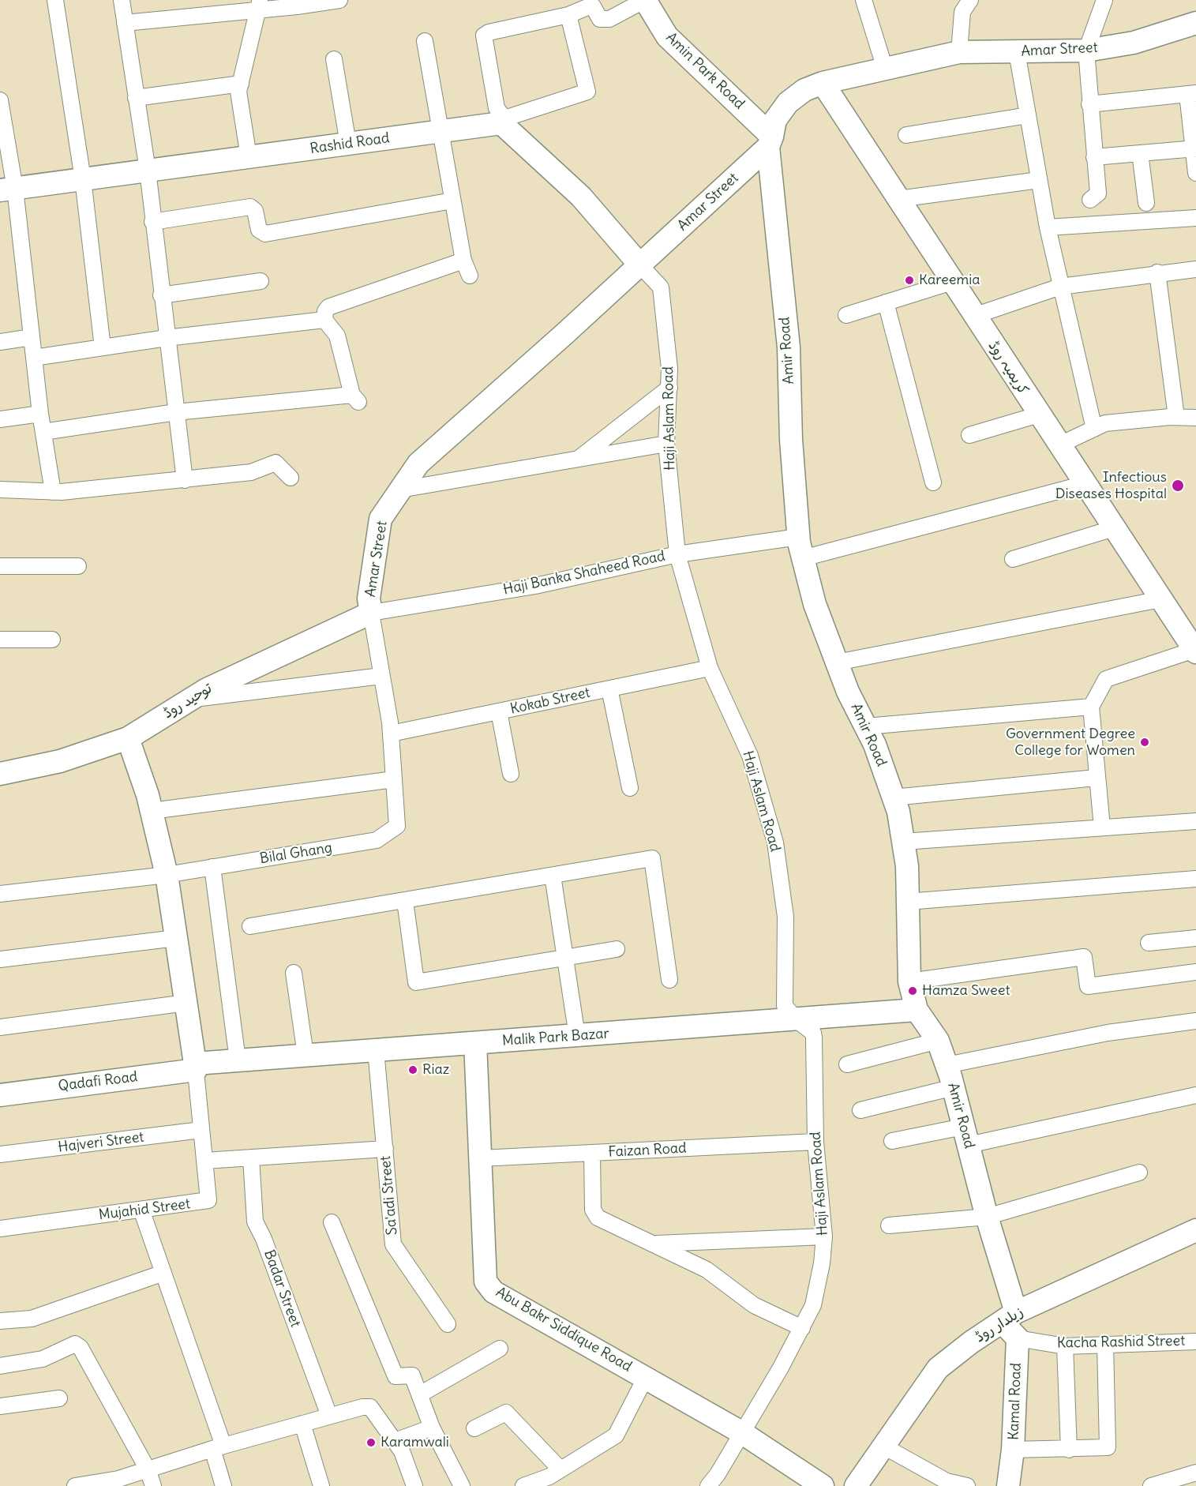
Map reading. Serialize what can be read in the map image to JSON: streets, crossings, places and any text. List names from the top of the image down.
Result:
{
  "streets": {
    "street": [
      "Amar Street",
      "Amin Park Road",
      "Rashid Road",
      "Amir Road",
      "کریمیہ روڈ",
      "Haji Aslam Road",
      "Haji Banka Shaheed Road",
      "توحید روڈ",
      "Kokab Street",
      "Bilal Ghang",
      "Malik Park Bazar",
      "Qadafi Road",
      "Hajveri Street",
      "Faizan Road",
      "Sa'adi Street",
      "Mujahid Street",
      "Badar Street",
      "زیلدار روڈ",
      "Abu Bakr Siddique Road",
      "Kacha Rashid Street",
      "Kamal Road"
    ]
  },
  "crossings": [
    ["Amar Street", "Amin Park Road"],
    ["Amar Street", "Amir Road"],
    ["Amar Street", "کریمیہ روڈ"],
    ["Amar Street", "Haji Aslam Road"],
    ["Amar Street", "Haji Banka Shaheed Road"],
    ["Amar Street", "توحید روڈ"],
    ["Amar Street", "Bilal Ghang"],
    ["Amin Park Road", "Amir Road"],
    ["Amir Road", "Haji Banka Shaheed Road"],
    ["Amir Road", "Malik Park Bazar"],
    ["Amir Road", "زیلدار روڈ"],
    ["Amir Road", "Kacha Rashid Street"],
    ["Amir Road", "Kamal Road"],
    ["کریمیہ روڈ", "Haji Banka Shaheed Road"],
    ["Haji Aslam Road", "Haji Banka Shaheed Road"],
    ["Haji Aslam Road", "Kokab Street"],
    ["Haji Aslam Road", "Malik Park Bazar"],
    ["Haji Aslam Road", "Faizan Road"],
    ["Haji Aslam Road", "Abu Bakr Siddique Road"],
    ["Haji Banka Shaheed Road", "توحید روڈ"],
    ["Haji Banka Shaheed Road", "Bilal Ghang"],
    ["توحید روڈ", "Bilal Ghang"],
    ["Kokab Street", "Bilal Ghang"],
    ["Malik Park Bazar", "Qadafi Road"],
    ["Malik Park Bazar", "Sa'adi Street"],
    ["Malik Park Bazar", "Mujahid Street"],
    ["Malik Park Bazar", "Abu Bakr Siddique Road"],
    ["Qadafi Road", "Mujahid Street"],
    ["Hajveri Street", "Mujahid Street"],
    ["Faizan Road", "Abu Bakr Siddique Road"],
    ["زیلدار روڈ", "Kacha Rashid Street"],
    ["زیلدار روڈ", "Kamal Road"],
    ["Kacha Rashid Street", "Kamal Road"]
  ],
  "places": [
    "Kareemia",
    "Infectious Diseases Hospital",
    "Government Degree College for Women",
    "Hamza Sweet",
    "Riaz",
    "Karamwali"
  ]
}
